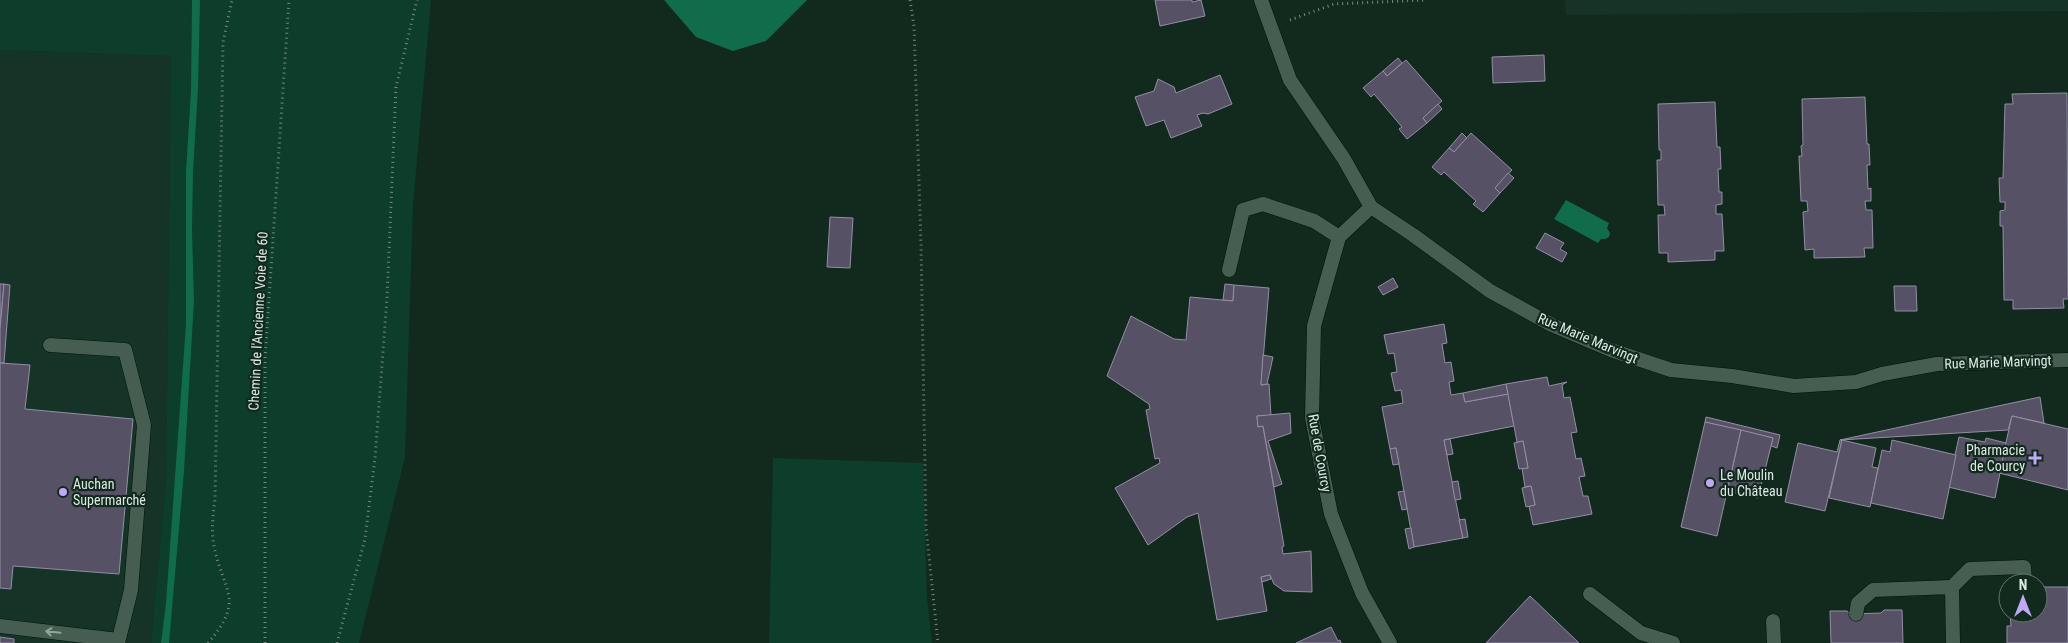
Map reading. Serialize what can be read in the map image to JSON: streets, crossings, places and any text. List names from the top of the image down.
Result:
{
  "streets": {
    "street": ["Rue Marie Marvingt", "Rue de Courcy"],
    "path": ["Chemin de l'Ancienne Voie de 60"]
  },
  "places": {
    "health": ["Pharmacie de Courcy"],
    "other": ["Le Moulin du Château", "Auchan Supermarché"]
  },
  "north": "top"
}
